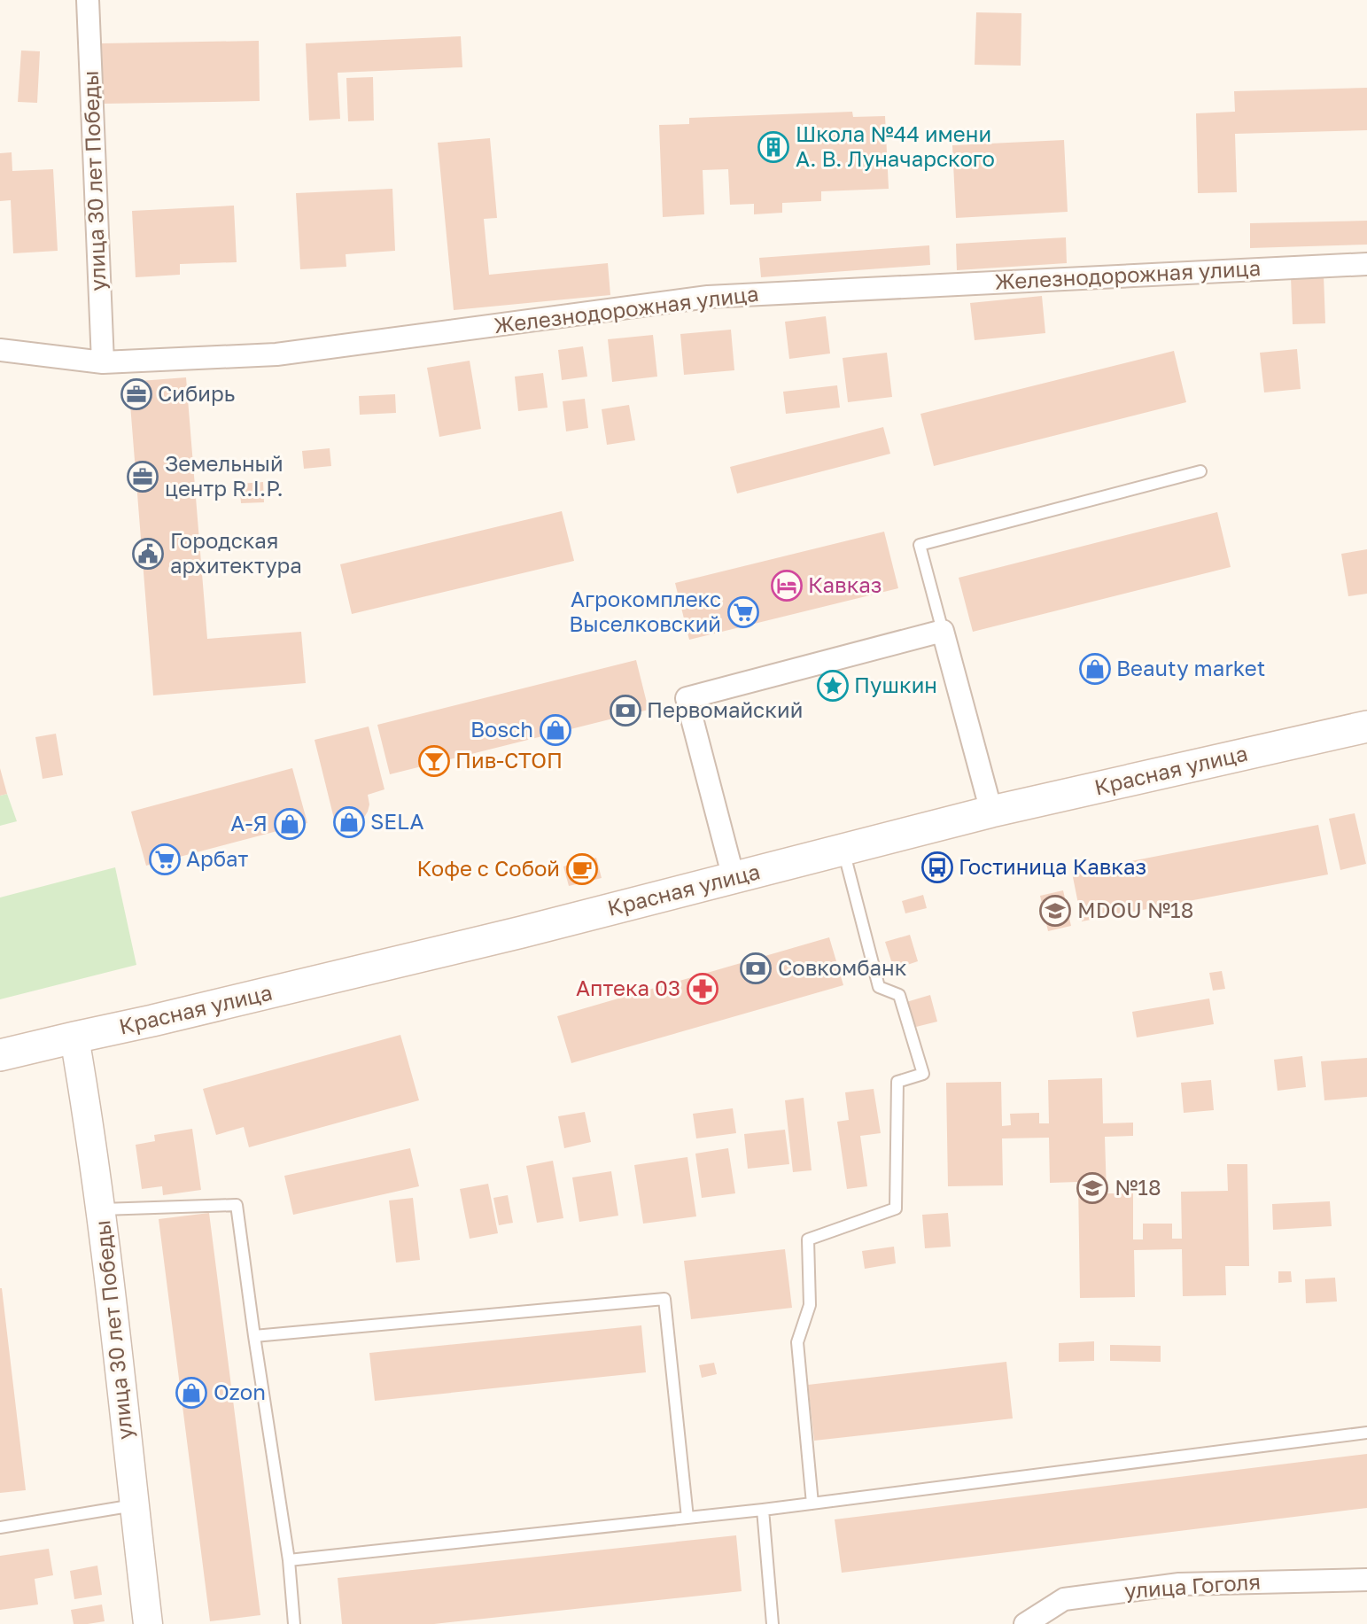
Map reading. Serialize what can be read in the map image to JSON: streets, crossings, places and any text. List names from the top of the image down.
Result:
{
  "streets": {
    "main road": ["Красная улица"],
    "street": ["улица 30 лет Победы", "Железнодорожная улица", "улица Гоголя"]
  },
  "crossings": [
    ["улица 30 лет Победы", "Железнодорожная улица"],
    ["улица 30 лет Победы", "Красная улица"]
  ],
  "places": {
    "building": ["Школа №44 имени А. В. Луначарского"],
    "office": ["Сибирь", "Земельный центр R.I.P."],
    "public building": ["Городская архитектура"],
    "hotel": ["Кавказ"],
    "supermarket": ["Агрокомплекс Выселковский", "Арбат"],
    "shop": [
      "Beauty market",
      "Bosch",
      "SELA",
      "А-Я",
      "Ozon"
    ],
    "place": ["Пушкин"],
    "bank": ["Первомайский", "Совкомбанк"],
    "bar": ["Пив-СТОП"],
    "bus stop": ["Гостиница Кавказ"],
    "cafe": ["Кофе с Собой"],
    "school or university": ["MDOU №18", "№18"],
    "pharmacy": ["Аптека 03"]
  }
}
